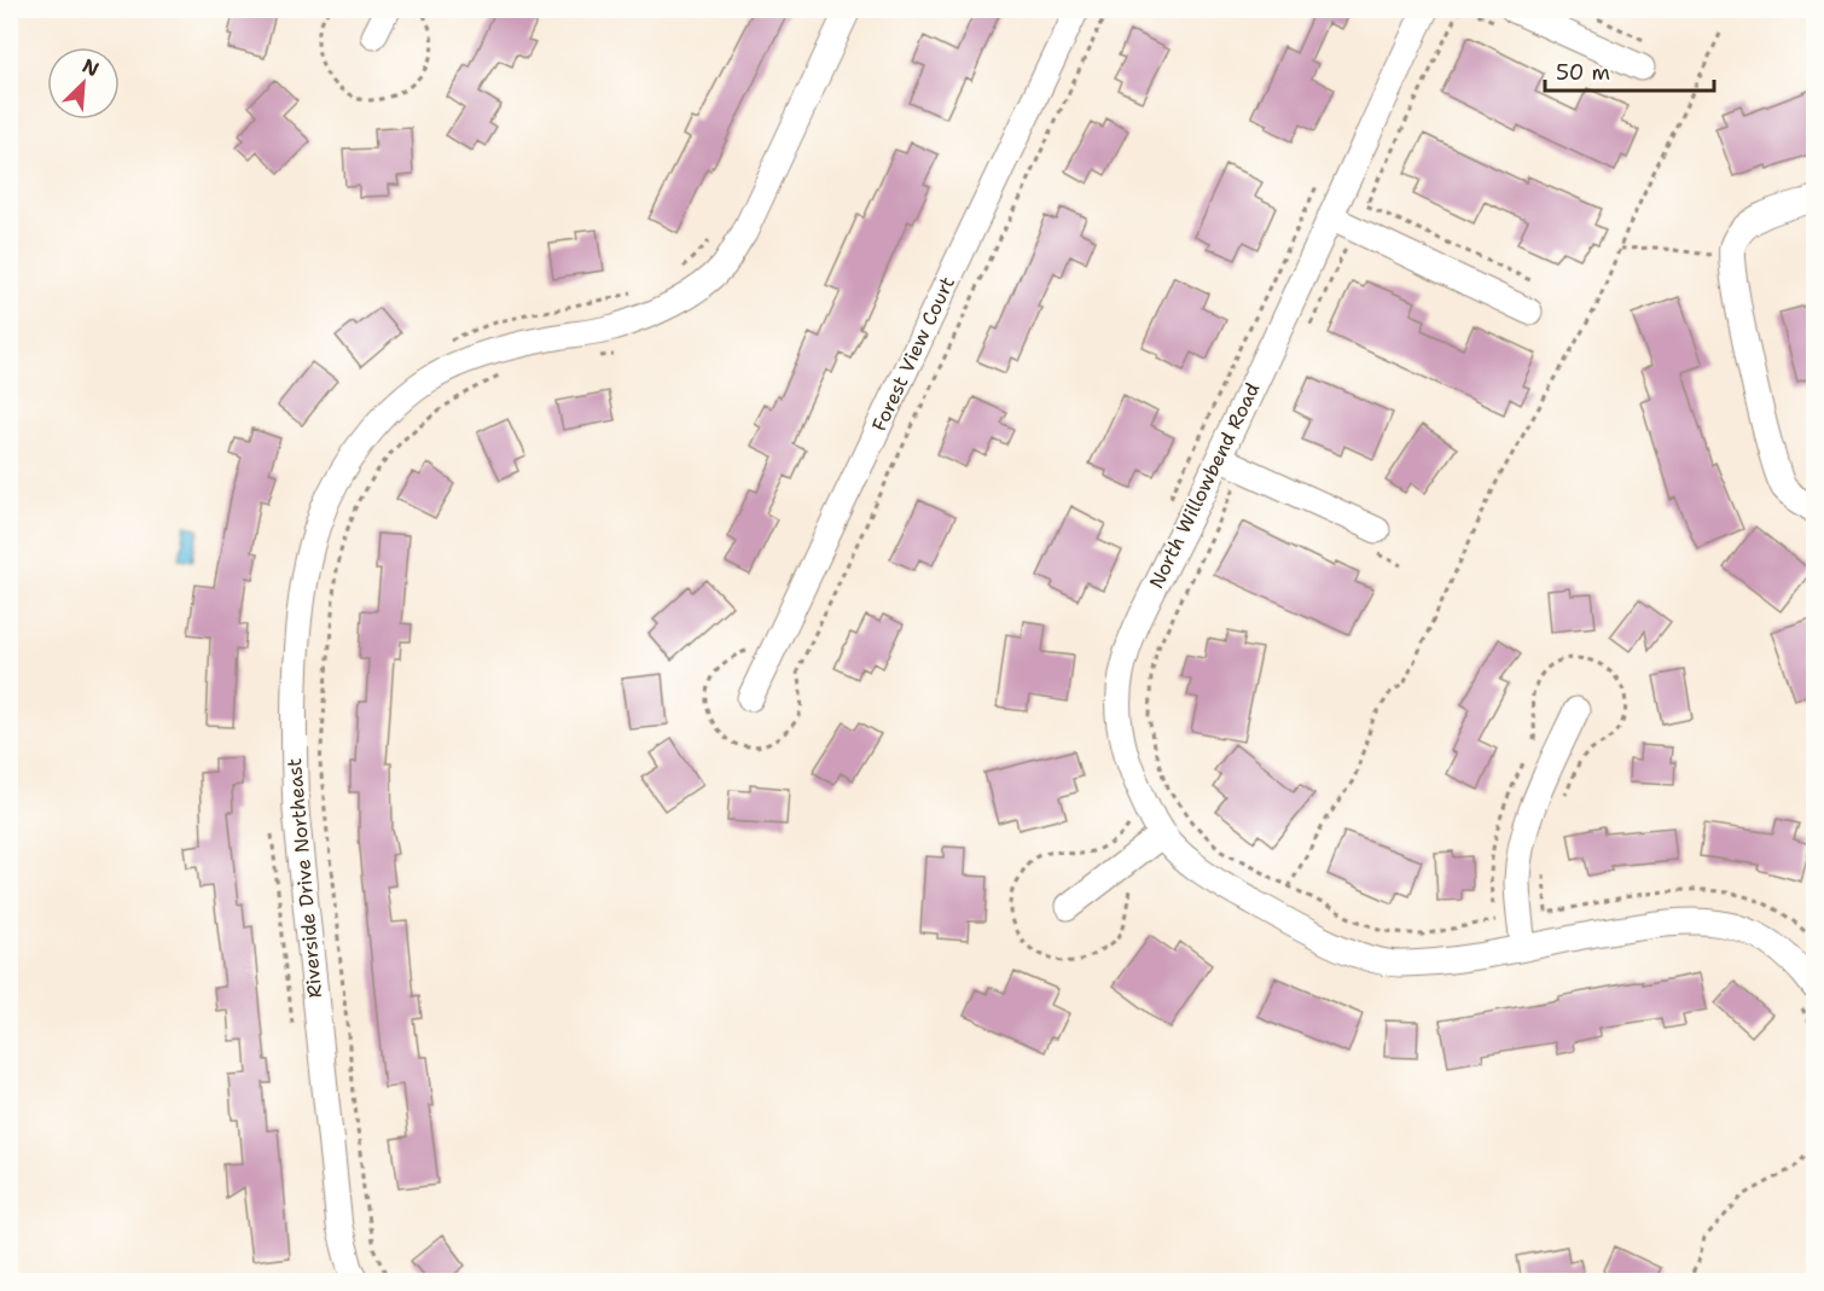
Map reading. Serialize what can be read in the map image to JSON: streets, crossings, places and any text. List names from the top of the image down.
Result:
{
  "streets": {
    "street": ["Forest View Court", "North Willowbend Road", "Riverside Drive Northeast"]
  },
  "scale_bar": "50 m",
  "north": "top right"
}
